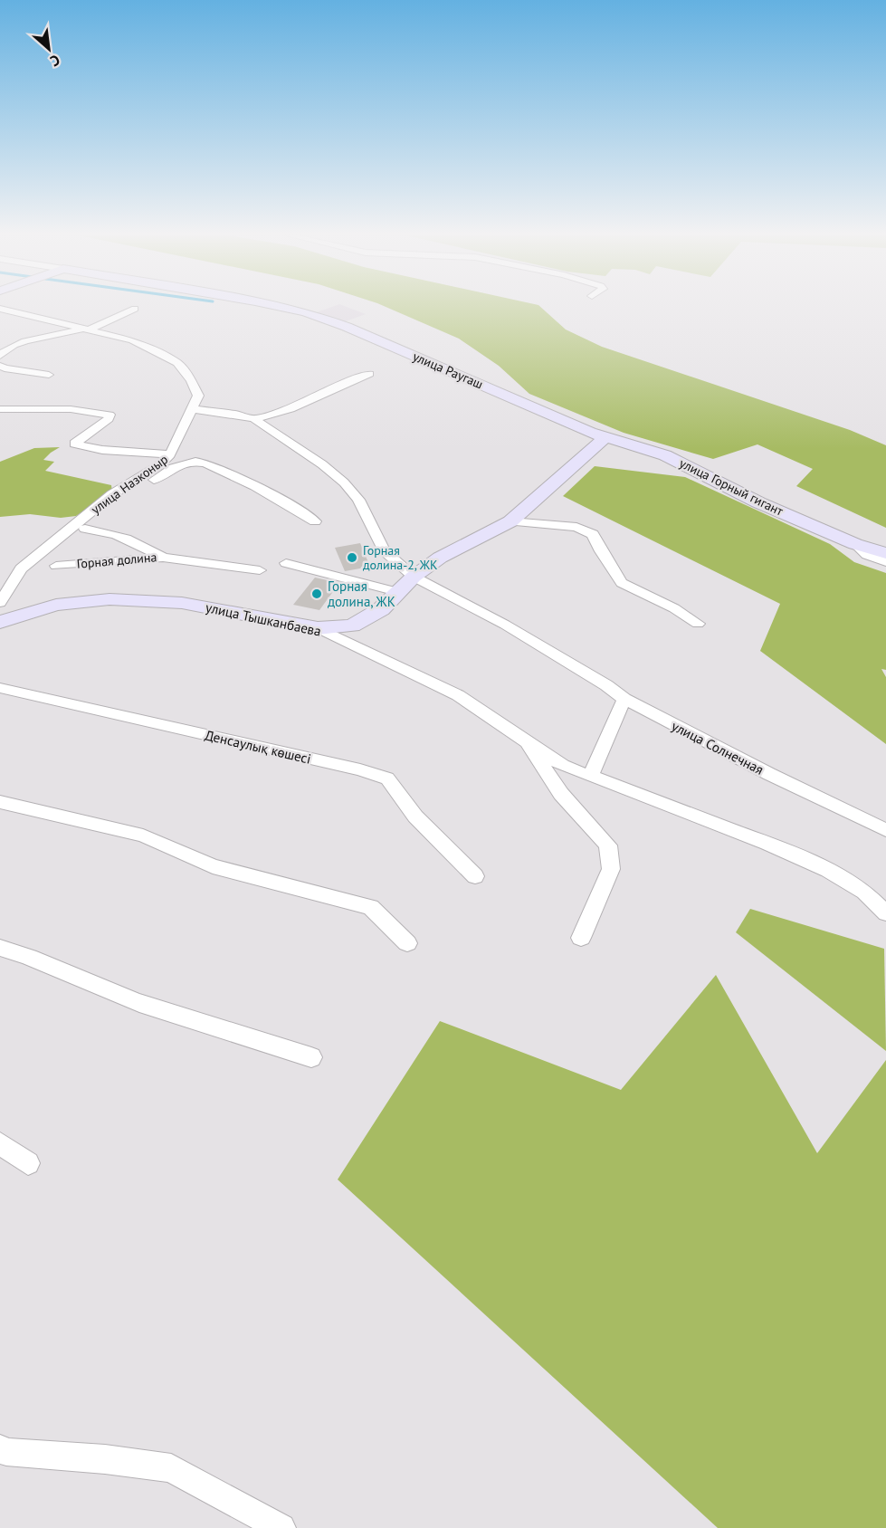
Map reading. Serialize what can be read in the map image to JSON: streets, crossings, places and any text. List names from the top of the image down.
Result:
{
  "streets": {
    "street": [
      "улица Раугаш",
      "улица Назконыр",
      "улица Горный гигант",
      "Горная долина",
      "улица Тышканбаева",
      "Денсаулық көшесі",
      "улица Солнечная"
    ]
  },
  "crossings": [
    ["улица Раугаш", "улица Горный гигант"],
    ["улица Назконыр", "Горная долина"]
  ],
  "places": ["Горная долина-2, ЖК", "Горная долина, ЖК"],
  "north": "bottom right"
}
